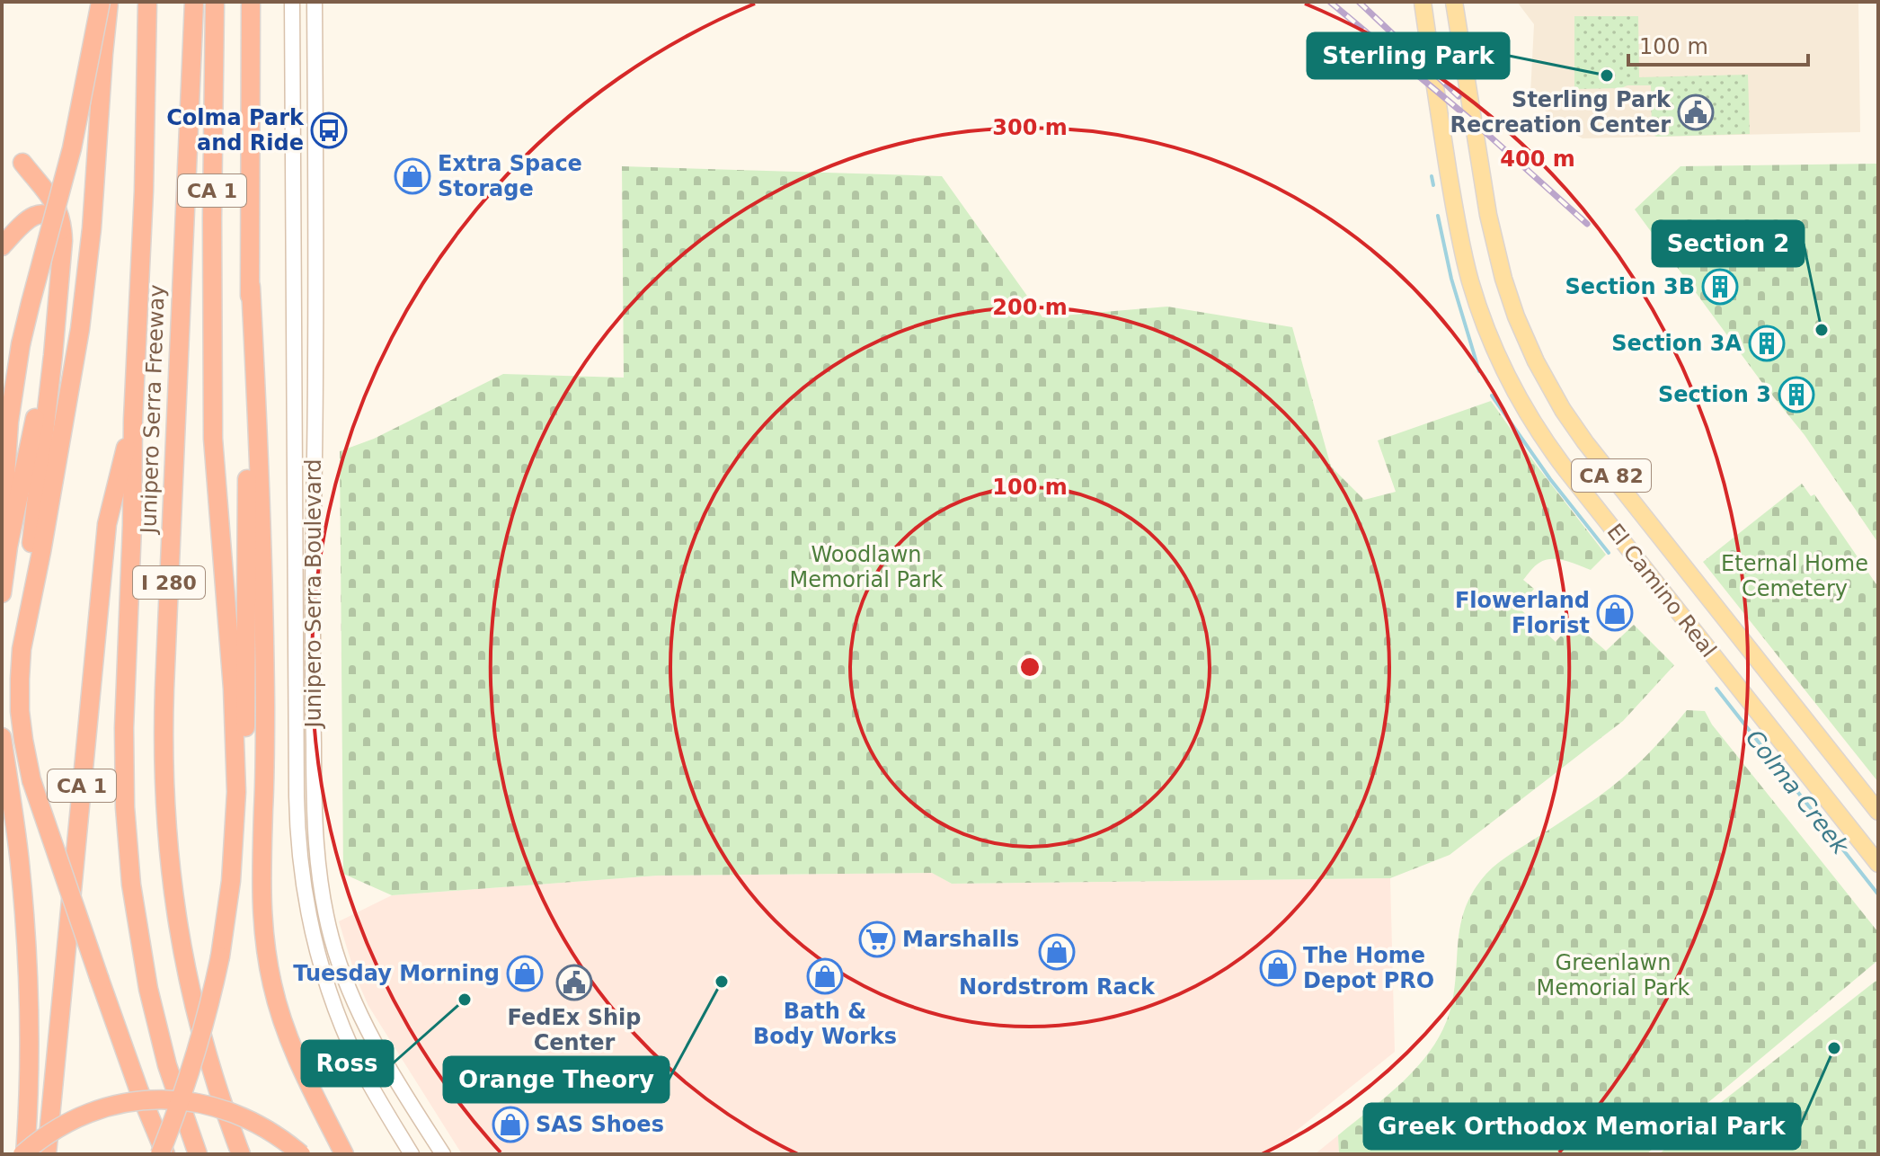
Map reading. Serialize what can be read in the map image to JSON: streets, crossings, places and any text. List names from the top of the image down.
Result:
{
  "streets": {
    "highway": ["CA 1", "Junipero Serra Freeway", "I 280"],
    "main road": ["CA 82", "El Camino Real", "Junipero Serra Boulevard"]
  },
  "crossings": [
    ["CA 1", "Junipero Serra Freeway"]
  ],
  "water": ["Colma Creek"],
  "parks": ["Woodlawn Memorial Park", "Eternal Home Cemetery", "Greenlawn Memorial Park"],
  "places": {
    "other": [
      "Sterling Park",
      "Section 2",
      "Orange Theory",
      "Ross",
      "Greek Orthodox Memorial Park"
    ],
    "public building": ["Sterling Park Recreation Center", "FedEx Ship Center"],
    "bus stop": ["Colma Park and Ride"],
    "shop": [
      "Extra Space Storage",
      "Flowerland Florist",
      "Nordstrom Rack",
      "The Home Depot PRO",
      "Tuesday Morning",
      "Bath & Body Works",
      "SAS Shoes"
    ],
    "building": ["Section 3B", "Section 3A", "Section 3"],
    "supermarket": ["Marshalls"]
  },
  "scale_bar": "100 m",
  "rings": [
    "300 m",
    "400 m",
    "200 m",
    "100 m"
  ]
}
